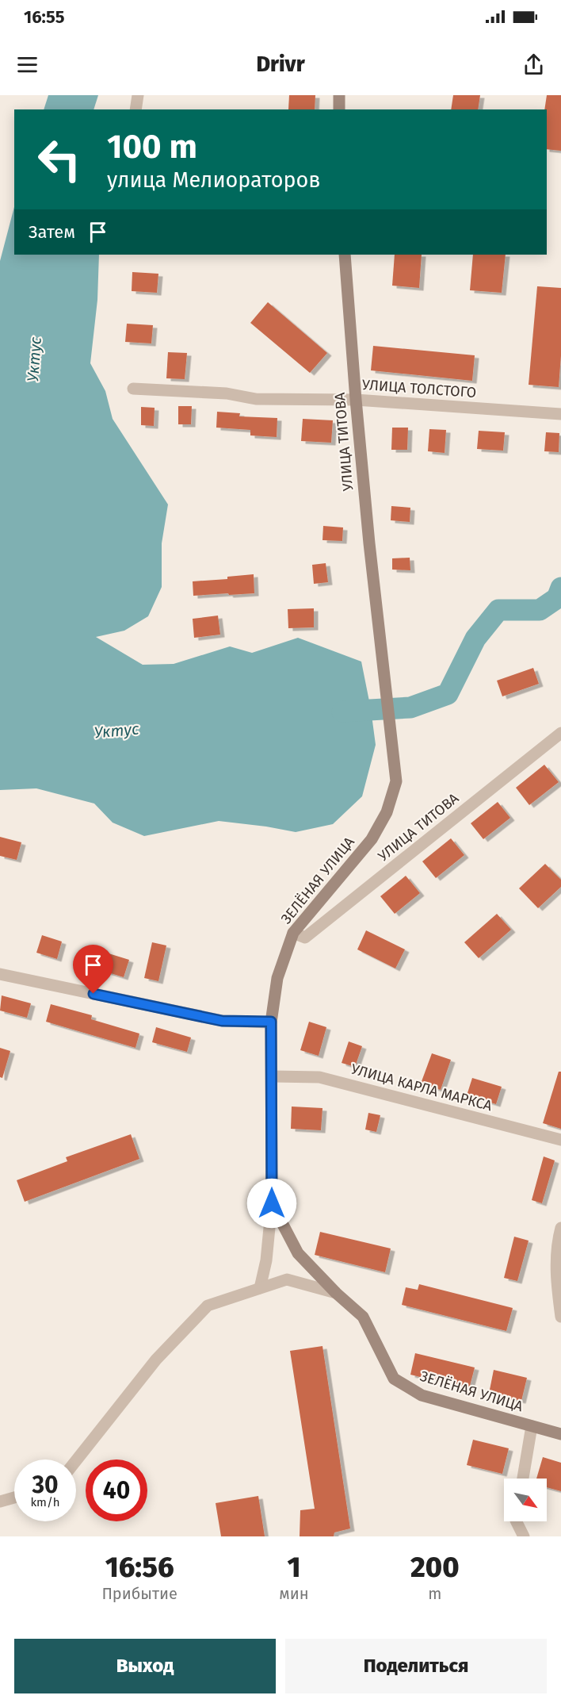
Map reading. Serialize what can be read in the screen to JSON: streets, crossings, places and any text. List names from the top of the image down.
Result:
{
  "streets": {
    "street": [
      "УЛИЦА ТОЛСТОГО",
      "УЛИЦА ТИТОВА",
      "ЗЕЛЁНАЯ УЛИЦА",
      "УЛИЦА КАРЛА МАРКСА"
    ]
  },
  "crossings": [
    ["УЛИЦА ТОЛСТОГО", "УЛИЦА ТИТОВА"],
    ["УЛИЦА ТИТОВА", "ЗЕЛЁНАЯ УЛИЦА"],
    ["ЗЕЛЁНАЯ УЛИЦА", "УЛИЦА КАРЛА МАРКСА"]
  ],
  "water": ["Уктус"],
  "north": "bottom right",
  "page": {
    "status": "16:55",
    "header": "Drivr",
    "turn": ["100 m", "улица Мелиораторов"],
    "then": "Затем",
    "speed": "30 km/h",
    "limit": "40",
    "eta": [
      "16:56",
      "Прибытие",
      "1",
      "мин",
      "200",
      "m"
    ],
    "buttons": ["Выход", "Поделиться"]
  }
}
